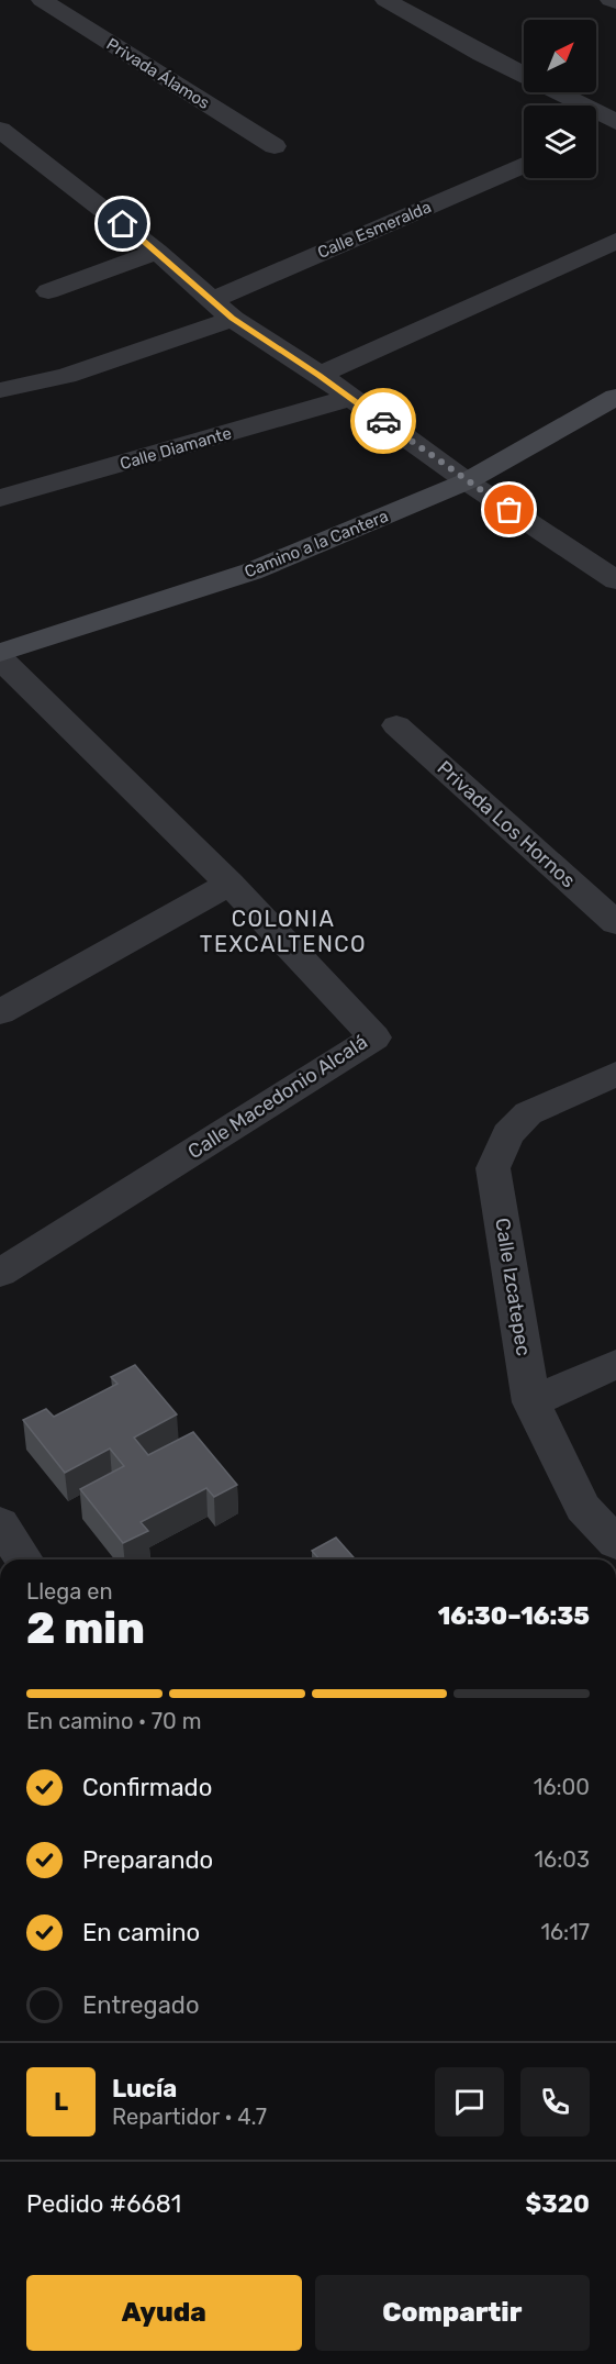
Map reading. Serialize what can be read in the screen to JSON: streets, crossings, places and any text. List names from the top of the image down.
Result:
{
  "streets": {
    "street": [
      "Privada Álamos",
      "Calle Esmeralda",
      "Calle Diamante",
      "Camino a la Cantera",
      "Privada Los Hornos",
      "Calle Macedonio Alcalá",
      "Calle Izcatepec"
    ]
  },
  "districts": ["COLONIA TEXCALTENCO"],
  "north": "top right",
  "page": {
    "heading": ["2 min", "Llega en", "16:30–16:35"],
    "panel": [
      "Lucía",
      "Repartidor · 4.7",
      "Pedido #6681",
      "$320"
    ],
    "bar": "En camino · 70 m",
    "list": [
      ["Confirmado", "16:00"],
      ["Preparando", "16:03"],
      ["En camino", "16:17"],
      "Entregado"
    ],
    "round": "L",
    "buttons": ["Ayuda", "Compartir"]
  }
}
